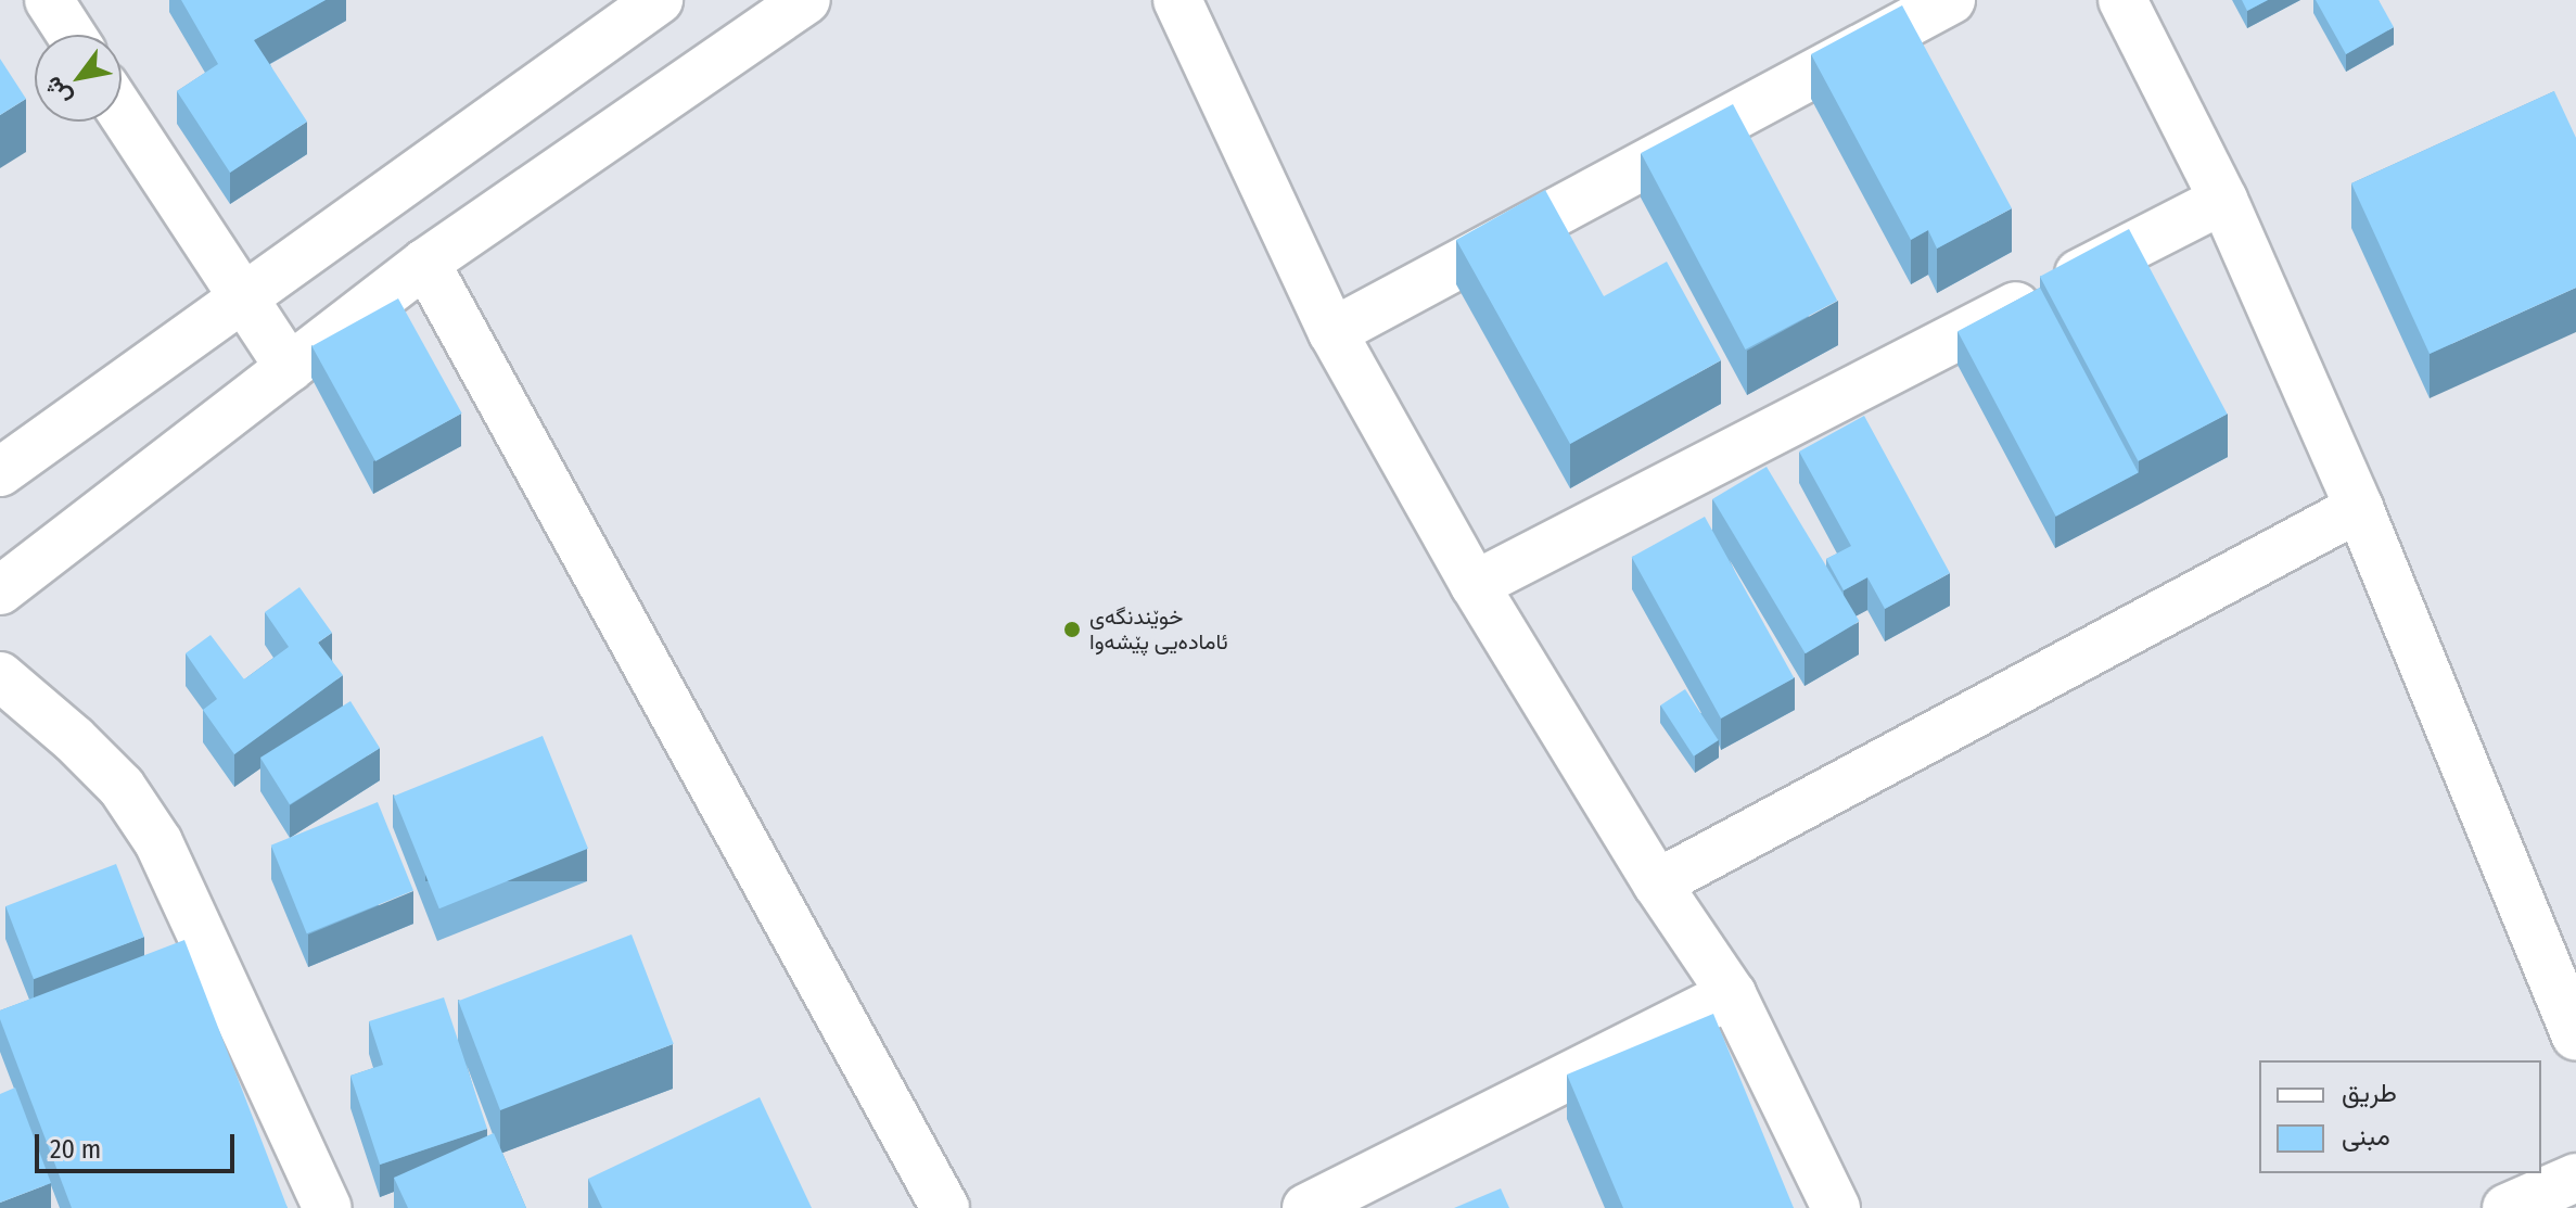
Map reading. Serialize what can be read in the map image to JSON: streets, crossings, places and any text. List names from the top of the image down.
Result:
{
  "places": ["خوێندنگەی ئامادەیی پێشەوا"],
  "legend": ["طريق", "مبنى"],
  "scale_bar": "20 m",
  "north": "bottom left"
}
